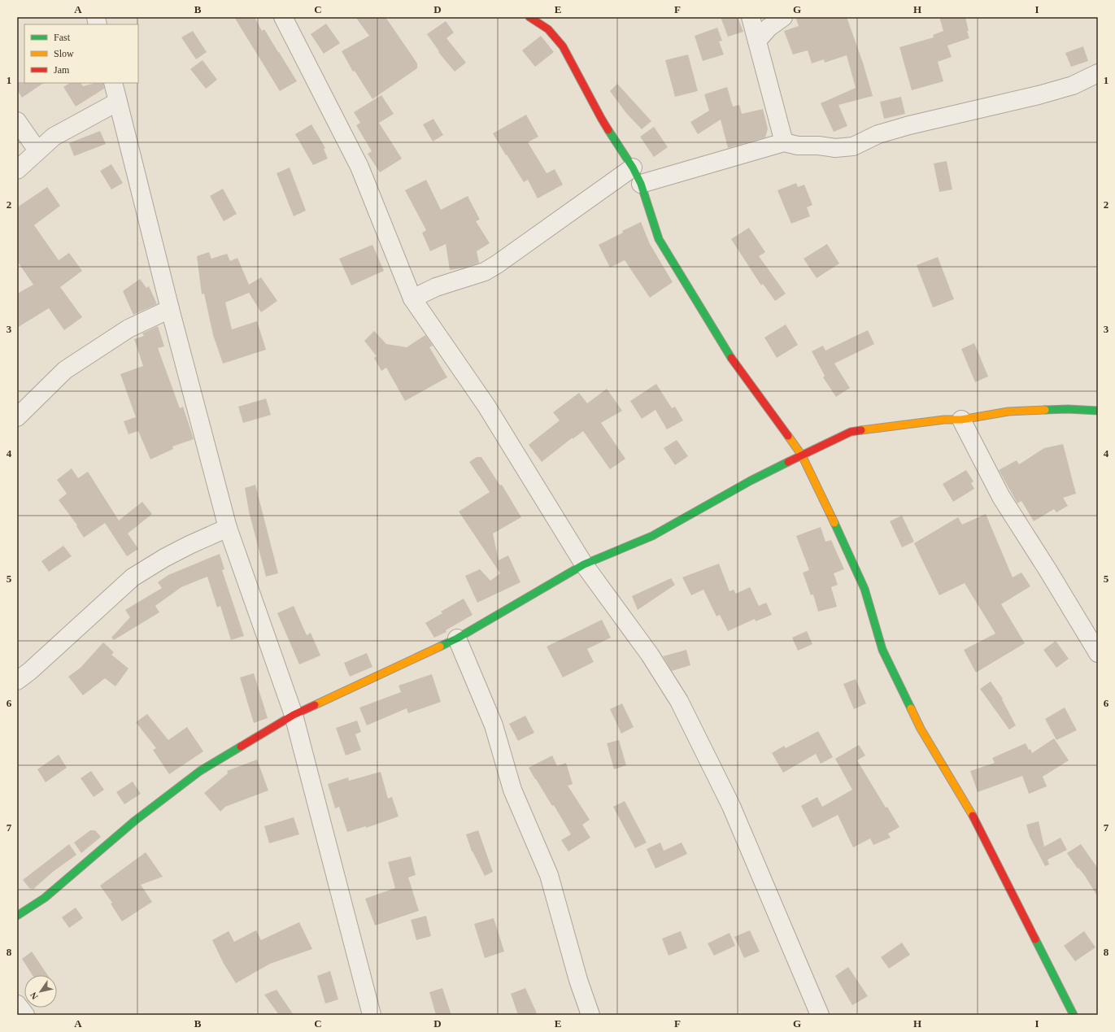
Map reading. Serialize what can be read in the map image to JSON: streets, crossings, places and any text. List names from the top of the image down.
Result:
{
  "legend": ["Fast", "Slow", "Jam"],
  "north": "bottom left",
  "grid": {
    "columns": [
      "A",
      "B",
      "C",
      "D",
      "E",
      "F",
      "G",
      "H",
      "I"
    ],
    "rows": [
      "1",
      "2",
      "3",
      "4",
      "5",
      "6",
      "7",
      "8"
    ]
  }
}
